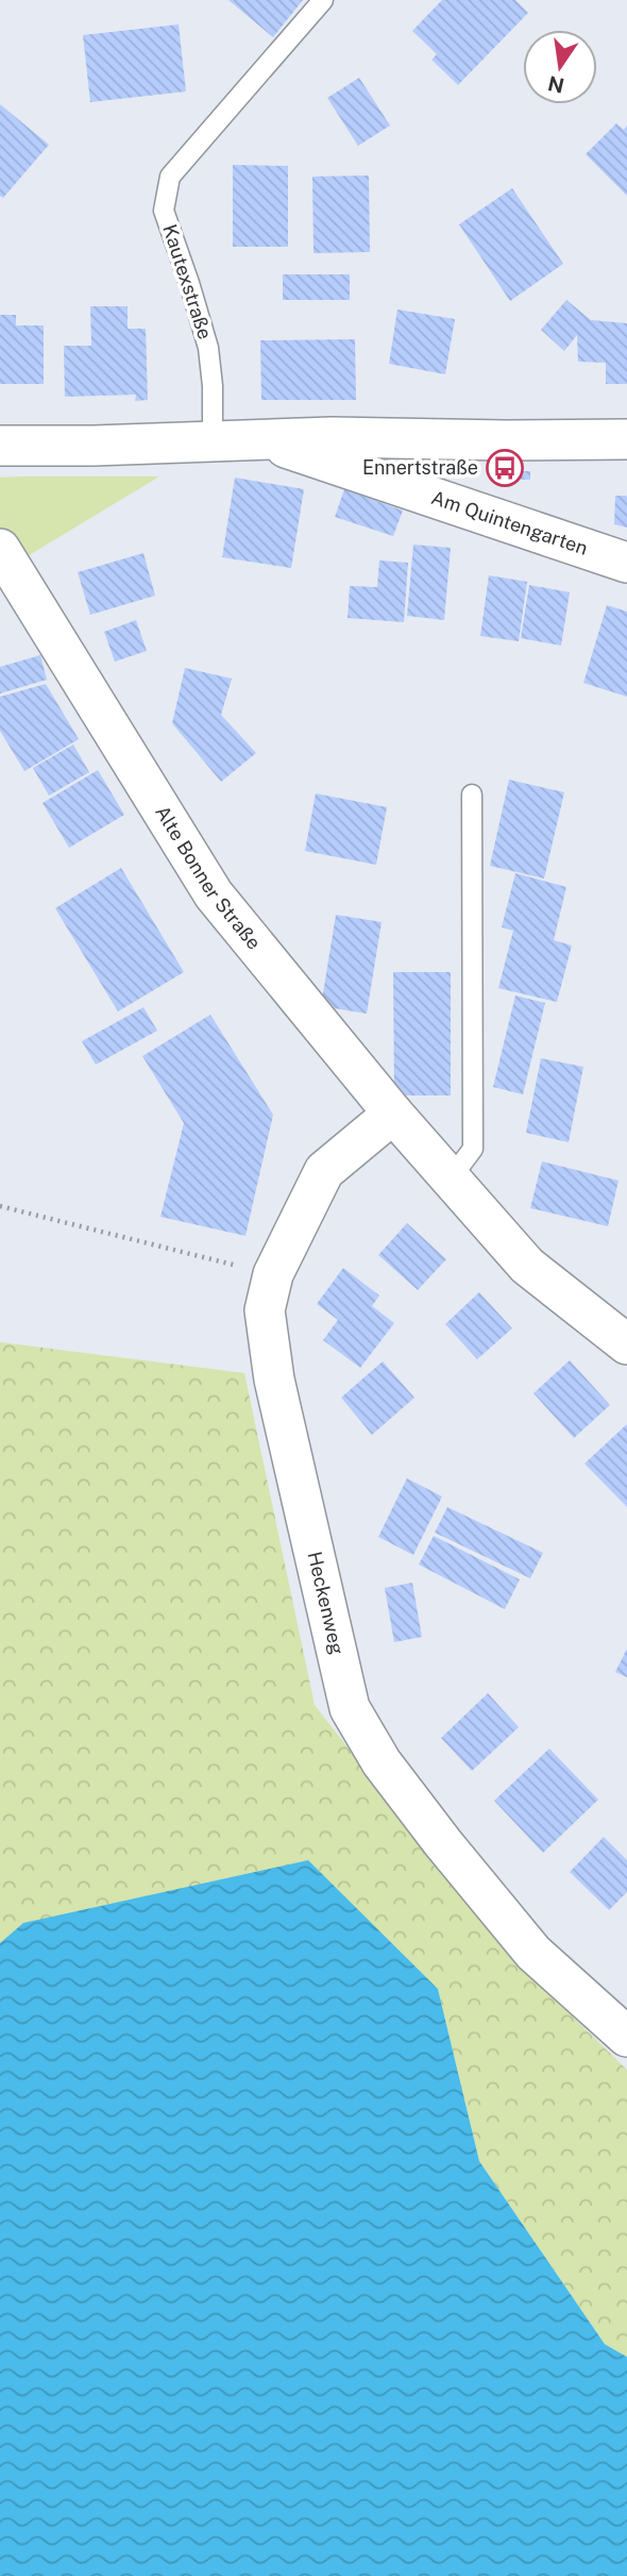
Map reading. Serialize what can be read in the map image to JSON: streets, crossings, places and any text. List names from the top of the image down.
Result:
{
  "streets": {
    "street": ["Am Quintengarten", "Alte Bonner Straße", "Heckenweg"],
    "lane": ["Kautexstraße"]
  },
  "crossings": [
    ["Alte Bonner Straße", "Heckenweg"]
  ],
  "places": {
    "bus stop": ["Ennertstraße"]
  },
  "north": "bottom"
}
